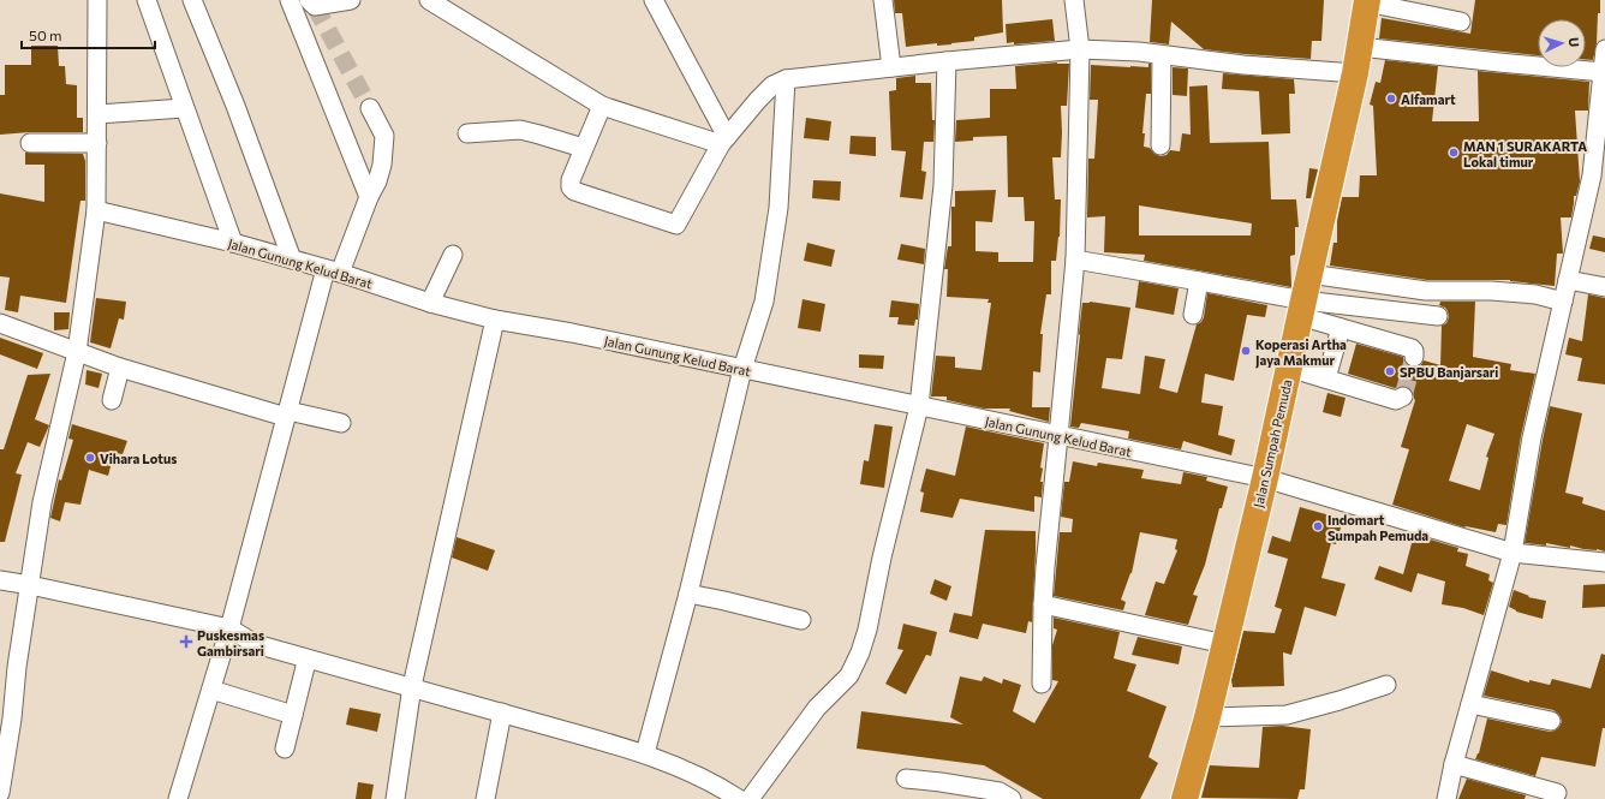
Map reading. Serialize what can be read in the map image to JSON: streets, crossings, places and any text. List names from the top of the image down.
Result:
{
  "streets": {
    "highway": ["Jalan Sumpah Pemuda"],
    "street": ["Jalan Gunung Kelud Barat"]
  },
  "crossings": [
    ["Jalan Gunung Kelud Barat", "Jalan Sumpah Pemuda"]
  ],
  "places": {
    "other": [
      "Alfamart",
      "MAN 1 SURAKARTA Lokal timur",
      "Koperasi Artha Jaya Makmur",
      "SPBU Banjarsari",
      "Vihara Lotus",
      "Indomart Sumpah Pemuda"
    ],
    "health": ["Puskesmas Gambirsari"]
  },
  "scale_bar": "50 m",
  "north": "right"
}
